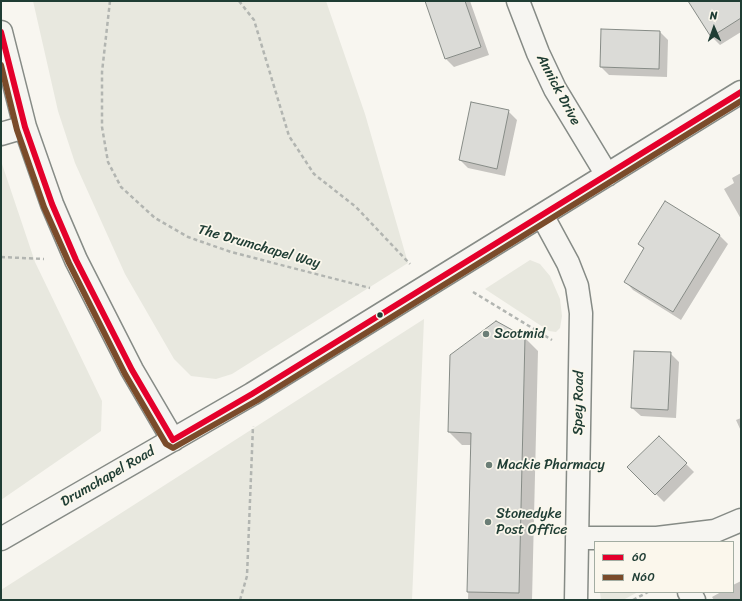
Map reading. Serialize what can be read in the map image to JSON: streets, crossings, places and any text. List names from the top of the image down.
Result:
{
  "streets": {
    "street": ["Annick Drive", "Spey Road", "Drumchapel Road"],
    "path": ["The Drumchapel Way"]
  },
  "crossings": [
    ["Annick Drive", "Drumchapel Road"],
    ["The Drumchapel Way", "Drumchapel Road"],
    ["Spey Road", "Drumchapel Road"]
  ],
  "places": ["Scotmid", "Mackie Pharmacy", "Stonedyke Post Office"],
  "lines": ["transit line 60", "transit line N60"],
  "legend": ["60", "N60"],
  "north": "top"
}
